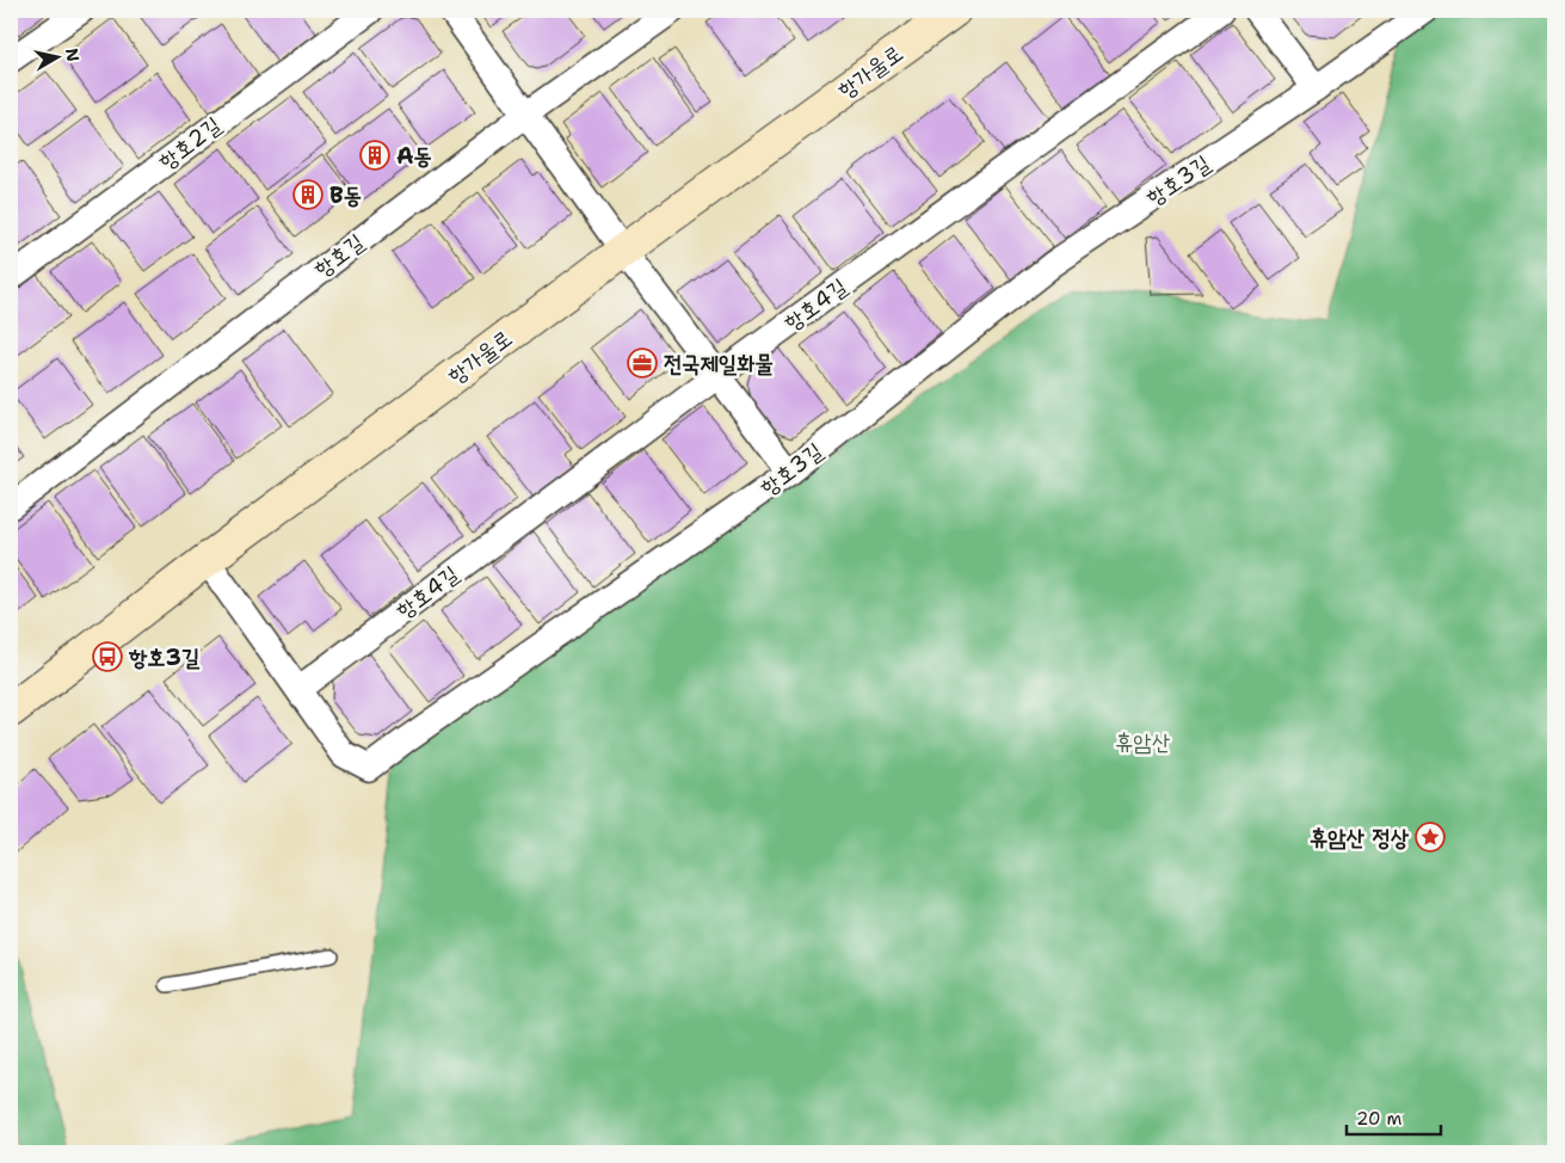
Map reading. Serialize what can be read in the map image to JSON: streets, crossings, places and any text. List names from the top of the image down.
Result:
{
  "streets": {
    "main road": ["항가울로"],
    "street": [
      "항호2길",
      "항호3길",
      "항호길",
      "항호4길"
    ]
  },
  "crossings": [
    ["항가울로", "항호3길"],
    ["항호3길", "항호4길"]
  ],
  "parks": ["휴암산"],
  "places": {
    "building": ["A동", "B동"],
    "office": ["전국제일화물"],
    "bus stop": ["항호3길"],
    "place": ["휴암산 정상"]
  },
  "scale_bar": "20 m",
  "north": "right"
}
